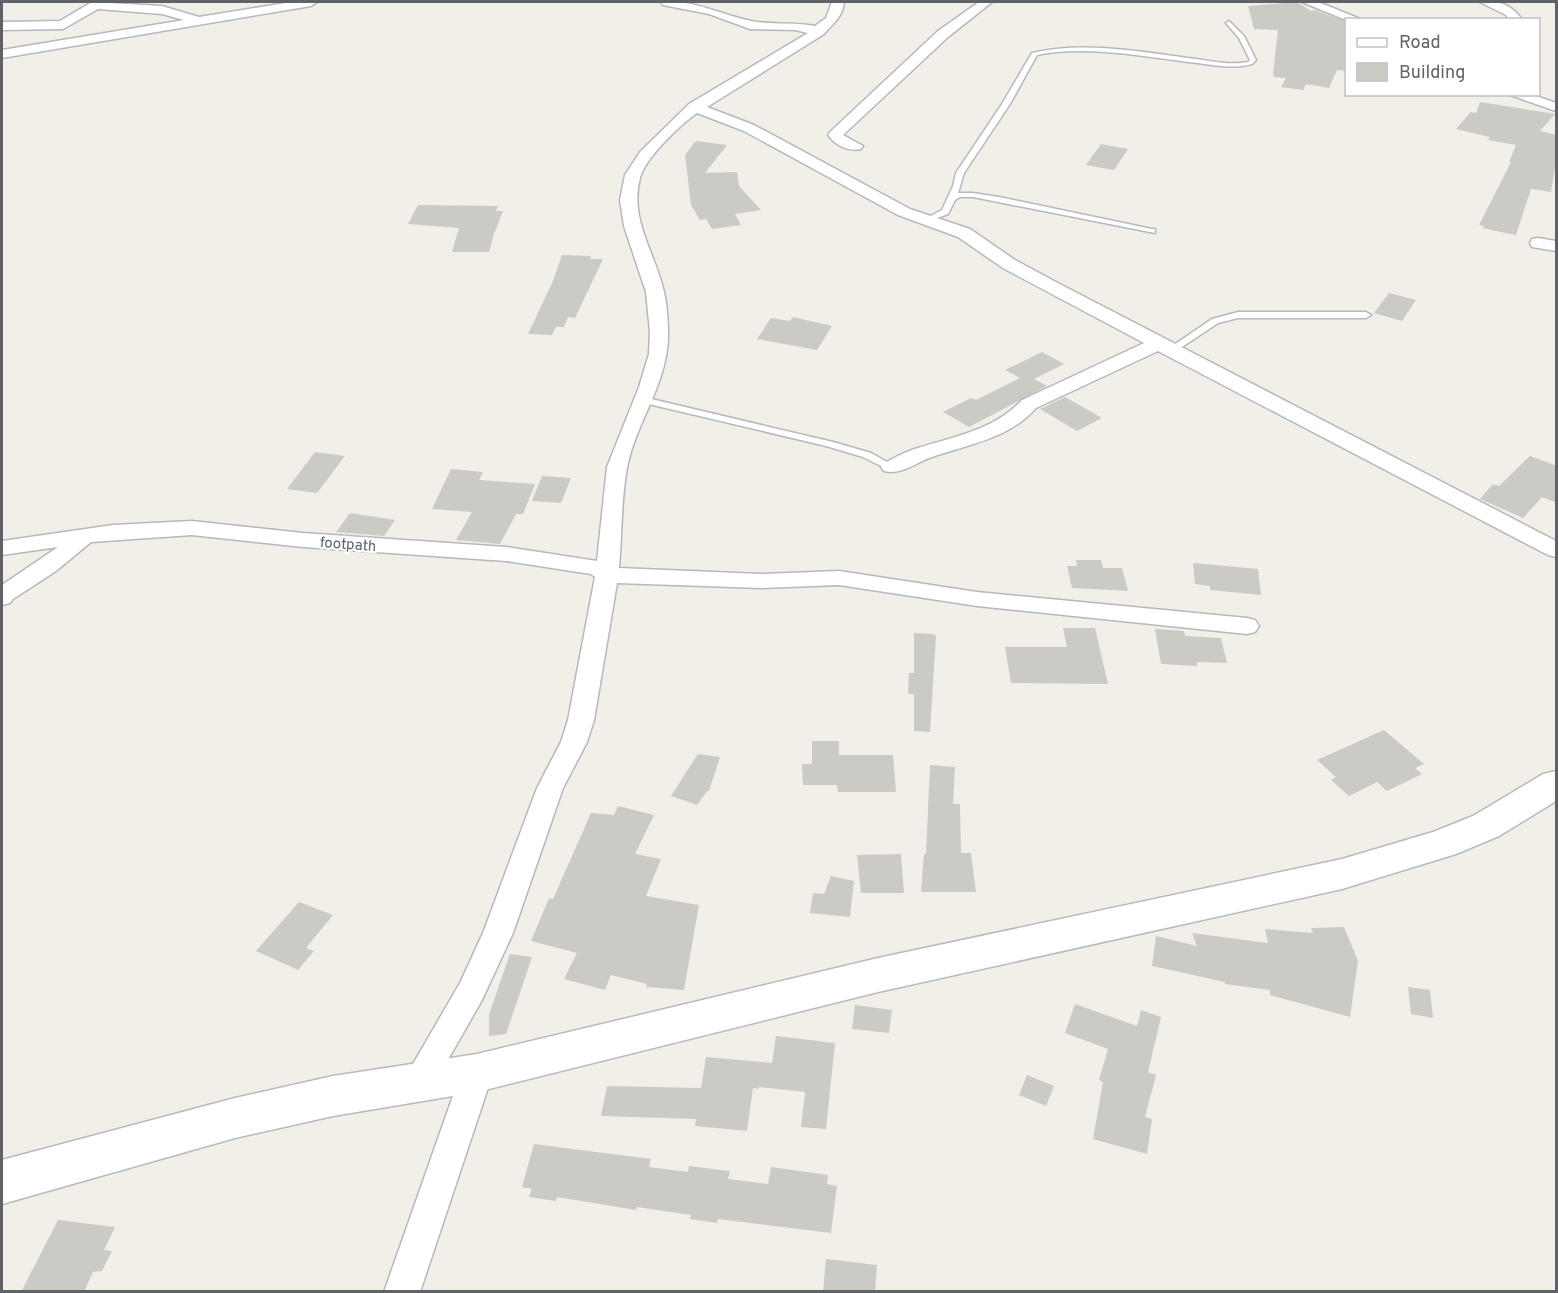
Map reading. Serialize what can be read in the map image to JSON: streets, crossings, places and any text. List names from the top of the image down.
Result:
{
  "streets": {
    "street": ["footpath"]
  },
  "legend": ["Road", "Building"]
}
